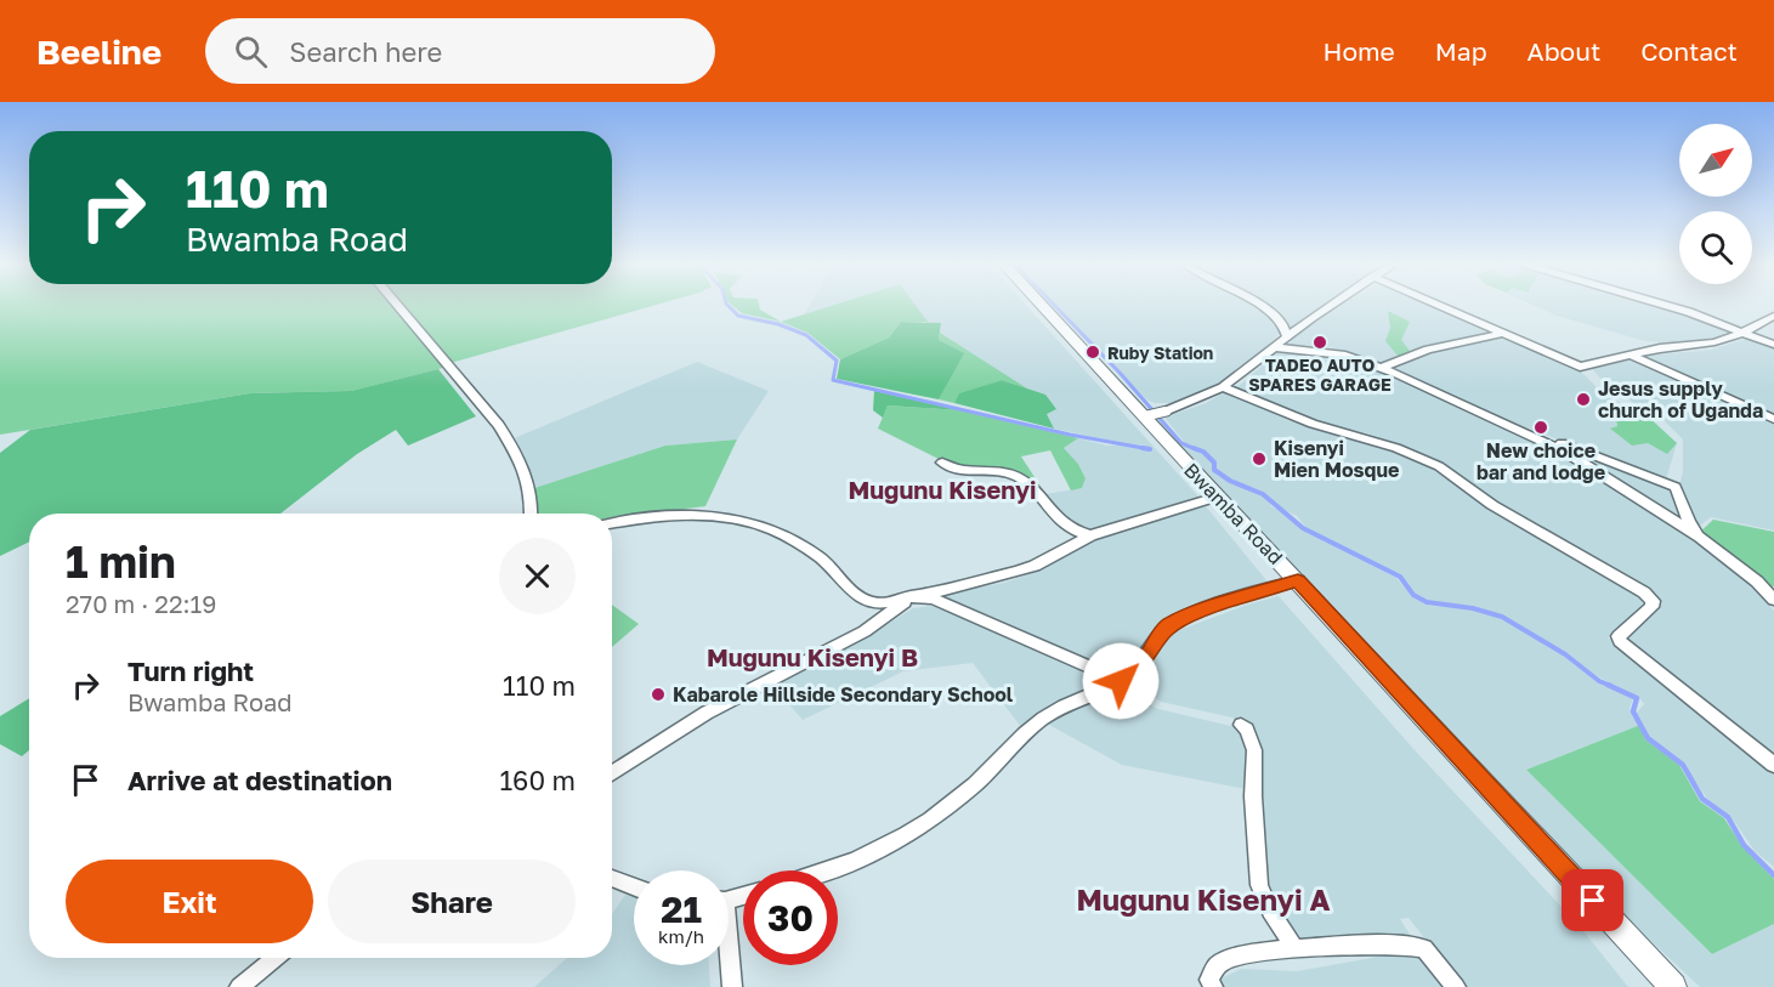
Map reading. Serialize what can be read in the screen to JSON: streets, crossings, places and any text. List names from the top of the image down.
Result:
{
  "streets": {
    "main road": ["Bwamba Road"]
  },
  "districts": ["Mugunu Kisenyi", "Mugunu Kisenyi B", "Mugunu Kisenyi A"],
  "places": [
    "TADEO AUTO SPARES GARAGE",
    "Ruby Station",
    "Jesus supply church of Uganda",
    "New choice bar and lodge",
    "Kisenyi Mien Mosque",
    "Kabarole Hillside Secondary School"
  ],
  "north": "top right",
  "page": {
    "header": "Beeline",
    "search": "Search here",
    "nav": [
      "Home",
      "Map",
      "About",
      "Contact"
    ],
    "turn": ["110 m", "Bwamba Road"],
    "heading": ["1 min", "270 m · 22:19"],
    "list": [
      {
        "name": "Turn right",
        "note": "Bwamba Road",
        "value": "110 m"
      },
      {
        "name": "Arrive at destination",
        "value": "160 m"
      }
    ],
    "buttons": ["Exit", "Share"],
    "speed": "21 km/h",
    "limit": "30"
  }
}
